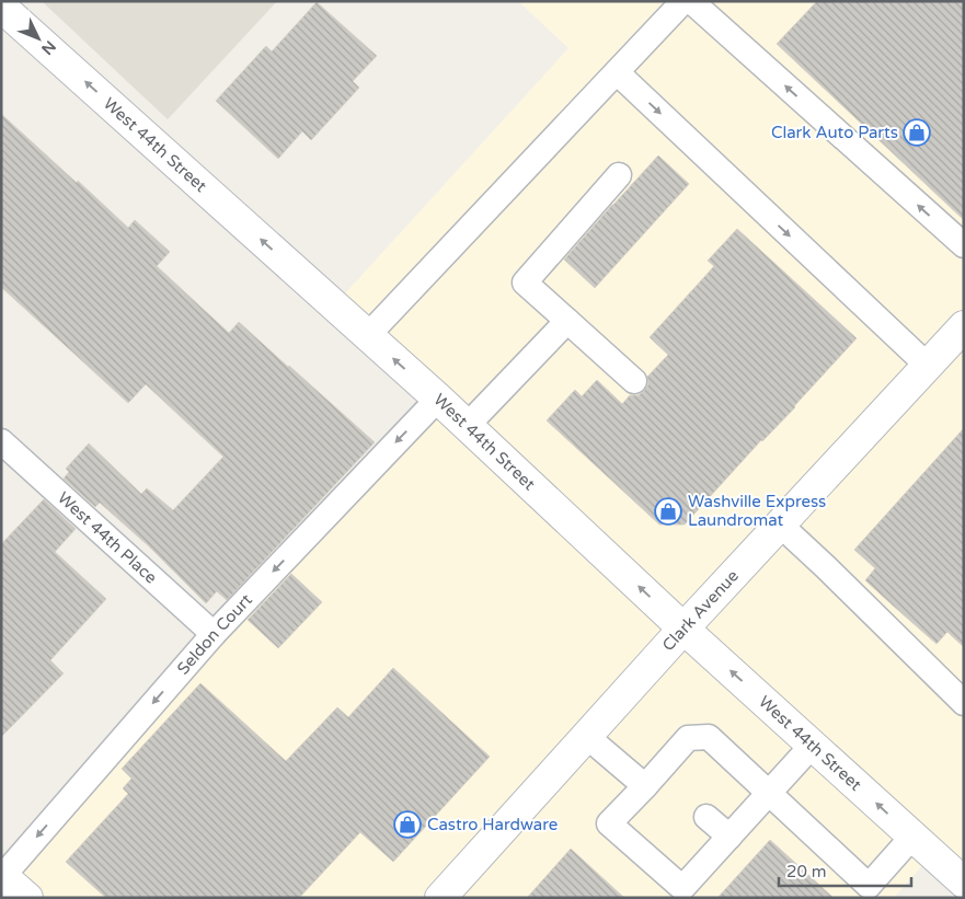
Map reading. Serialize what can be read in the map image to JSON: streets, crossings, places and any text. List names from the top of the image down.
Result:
{
  "streets": {
    "street": ["West 44th Street", "Clark Avenue"],
    "lane": ["West 44th Place", "Seldon Court"]
  },
  "crossings": [
    ["West 44th Street", "Clark Avenue"],
    ["West 44th Street", "Seldon Court"],
    ["West 44th Place", "Seldon Court"]
  ],
  "one_way": ["West 44th Street", "Seldon Court"],
  "places": {
    "shop": ["Clark Auto Parts", "Washville Express Laundromat", "Castro Hardware"]
  },
  "scale_bar": "20 m",
  "north": "bottom right"
}
